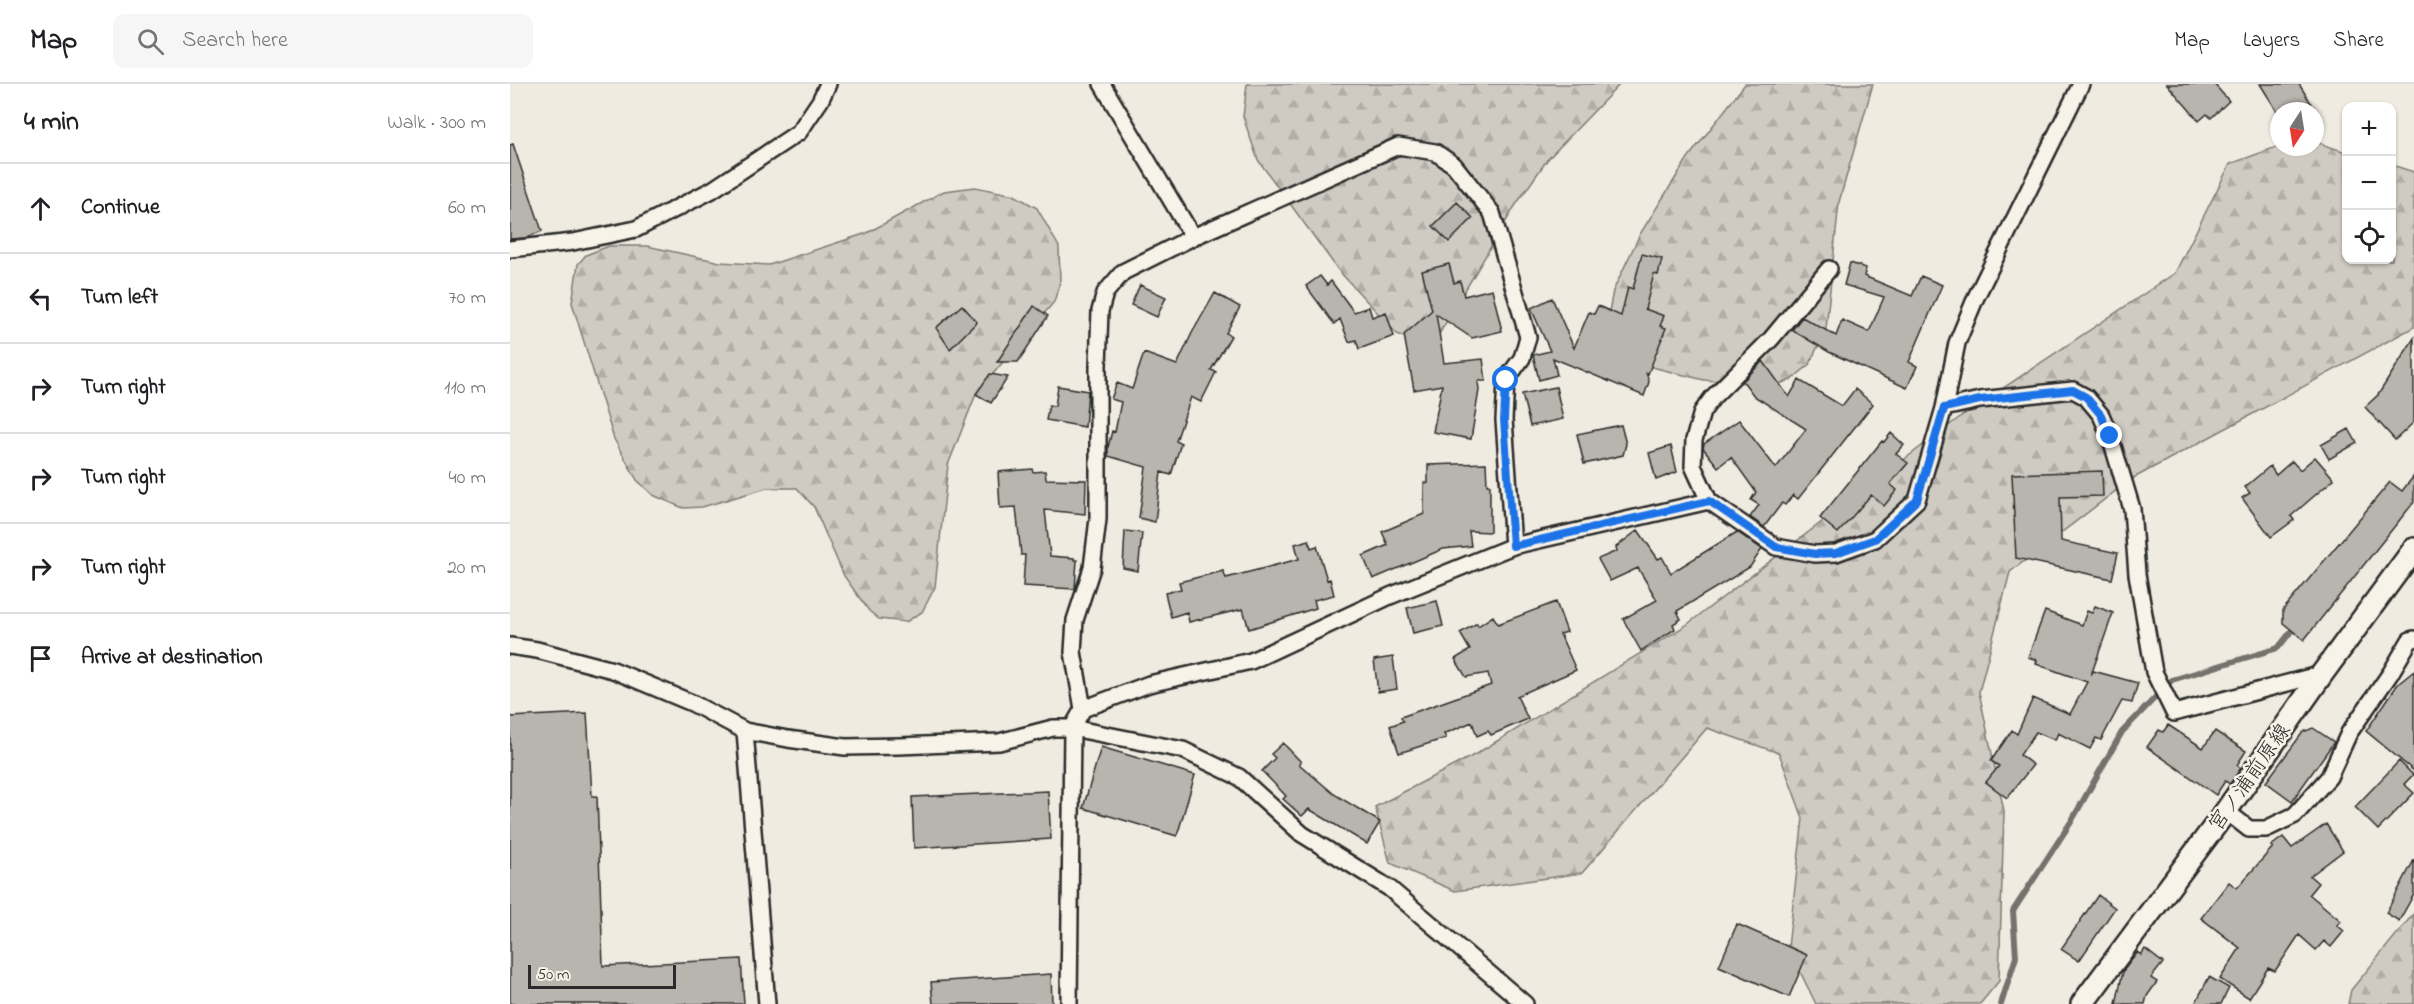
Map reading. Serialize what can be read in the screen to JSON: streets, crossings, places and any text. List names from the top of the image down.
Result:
{
  "streets": {
    "main road": ["宮ノ浦前原線"]
  },
  "scale_bar": "50 m",
  "north": "bottom",
  "page": {
    "header": "Map",
    "search": "Search here",
    "nav": ["Map", "Layers", "Share"],
    "heading": ["4 min", "Walk · 300 m"],
    "map_buttons": ["+", "−"],
    "list": [
      ["Continue", "60 m"],
      ["Turn left", "70 m"],
      ["Turn right", "110 m"],
      ["Turn right", "40 m"],
      ["Turn right", "20 m"],
      "Arrive at destination"
    ],
    "scale": "50 m"
  }
}
